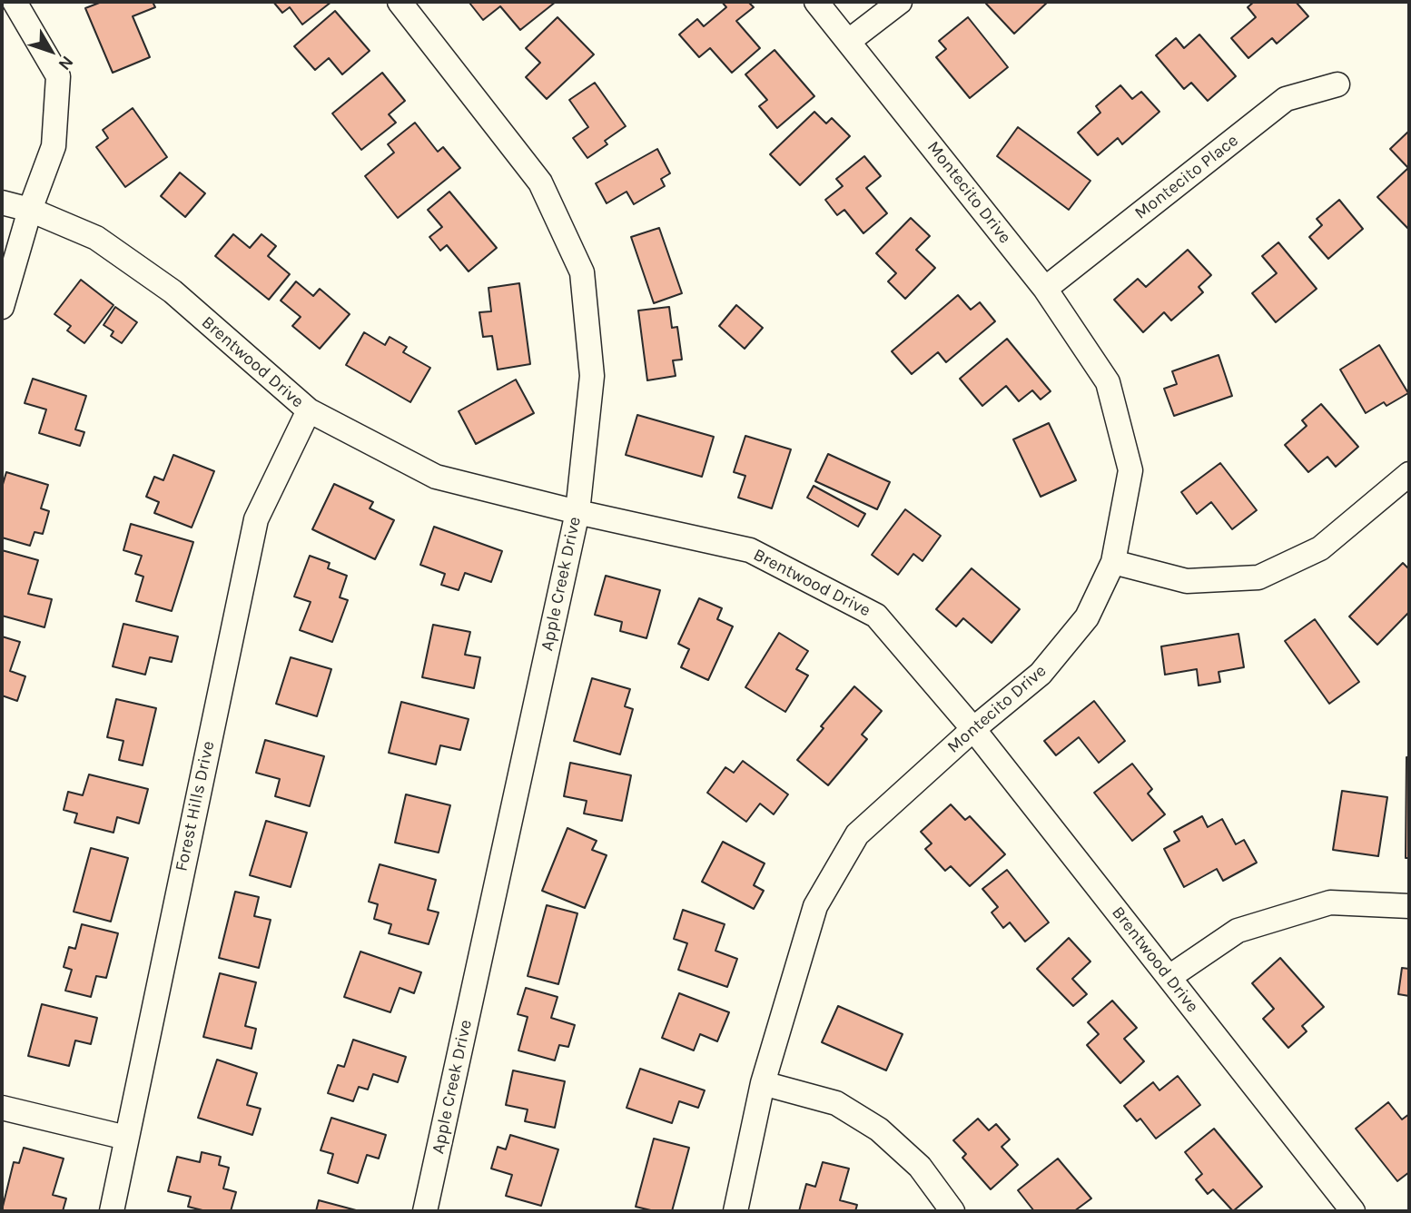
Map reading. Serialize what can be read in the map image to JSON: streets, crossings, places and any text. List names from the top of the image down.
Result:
{
  "streets": {
    "street": [
      "Montecito Place",
      "Montecito Drive",
      "Brentwood Drive",
      "Apple Creek Drive",
      "Forest Hills Drive"
    ]
  },
  "crossings": [
    ["Montecito Place", "Montecito Drive"],
    ["Montecito Drive", "Brentwood Drive"],
    ["Brentwood Drive", "Apple Creek Drive"],
    ["Brentwood Drive", "Forest Hills Drive"]
  ],
  "north": "bottom right"
}
